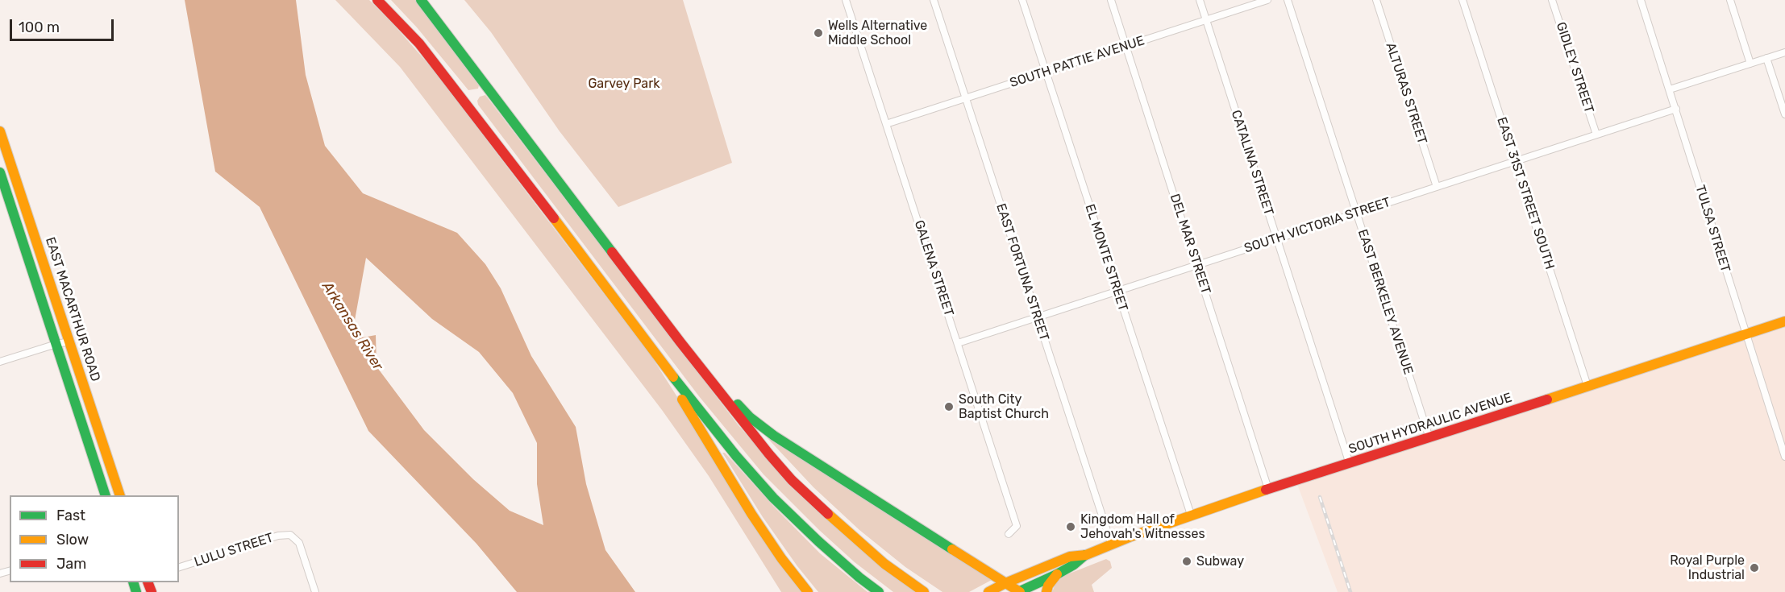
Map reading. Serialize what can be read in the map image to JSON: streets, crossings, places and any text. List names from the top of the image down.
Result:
{
  "streets": {
    "main road": ["EAST MACARTHUR ROAD", "SOUTH HYDRAULIC AVENUE"],
    "street": [
      "SOUTH PATTIE AVENUE",
      "GIDLEY STREET",
      "ALTURAS STREET",
      "CATALINA STREET",
      "EAST 31ST STREET SOUTH",
      "SOUTH VICTORIA STREET",
      "TULSA STREET",
      "DEL MAR STREET",
      "EL MONTE STREET",
      "GALENA STREET",
      "EAST FORTUNA STREET",
      "EAST BERKELEY AVENUE",
      "LULU STREET"
    ]
  },
  "crossings": [
    ["SOUTH PATTIE AVENUE", "CATALINA STREET"],
    ["SOUTH PATTIE AVENUE", "DEL MAR STREET"],
    ["SOUTH PATTIE AVENUE", "EL MONTE STREET"],
    ["SOUTH PATTIE AVENUE", "GALENA STREET"],
    ["SOUTH PATTIE AVENUE", "EAST FORTUNA STREET"],
    ["GIDLEY STREET", "SOUTH VICTORIA STREET"],
    ["ALTURAS STREET", "SOUTH VICTORIA STREET"],
    ["CATALINA STREET", "SOUTH VICTORIA STREET"],
    ["CATALINA STREET", "SOUTH HYDRAULIC AVENUE"],
    ["EAST 31ST STREET SOUTH", "SOUTH VICTORIA STREET"],
    ["EAST 31ST STREET SOUTH", "SOUTH HYDRAULIC AVENUE"],
    ["SOUTH VICTORIA STREET", "TULSA STREET"],
    ["SOUTH VICTORIA STREET", "DEL MAR STREET"],
    ["SOUTH VICTORIA STREET", "EL MONTE STREET"],
    ["SOUTH VICTORIA STREET", "GALENA STREET"],
    ["SOUTH VICTORIA STREET", "EAST FORTUNA STREET"],
    ["SOUTH VICTORIA STREET", "EAST BERKELEY AVENUE"],
    ["TULSA STREET", "SOUTH HYDRAULIC AVENUE"],
    ["DEL MAR STREET", "SOUTH HYDRAULIC AVENUE"],
    ["EL MONTE STREET", "SOUTH HYDRAULIC AVENUE"],
    ["EAST FORTUNA STREET", "SOUTH HYDRAULIC AVENUE"],
    ["EAST BERKELEY AVENUE", "SOUTH HYDRAULIC AVENUE"]
  ],
  "water": ["Arkansas River"],
  "parks": ["Garvey Park"],
  "places": [
    "Wells Alternative Middle School",
    "South City Baptist Church",
    "Kingdom Hall of Jehovah's Witnesses",
    "Subway",
    "Royal Purple Industrial"
  ],
  "legend": ["Fast", "Slow", "Jam"],
  "scale_bar": "100 m"
}
